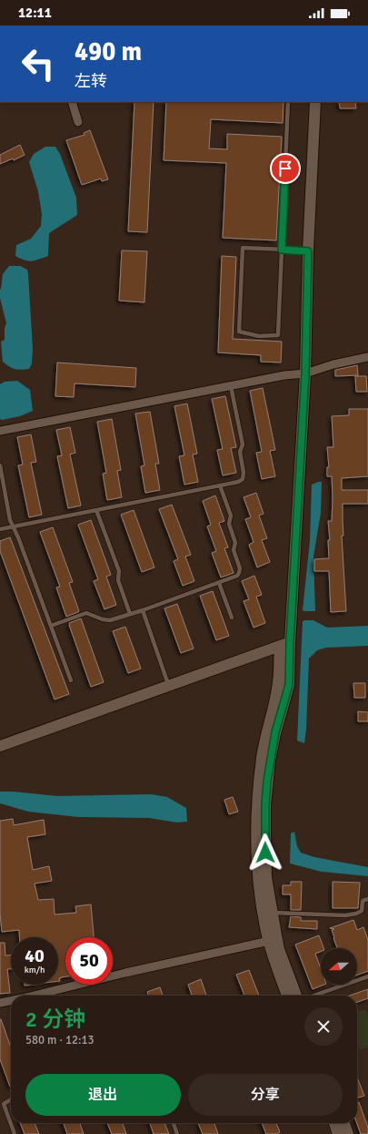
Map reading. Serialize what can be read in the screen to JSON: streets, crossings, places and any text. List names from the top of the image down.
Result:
{
  "north": "left",
  "page": {
    "status": "12:11",
    "turn": ["490 m", "左转"],
    "speed": "40 km/h",
    "limit": "50",
    "heading": ["2 分钟", "580 m · 12:13"],
    "buttons": ["退出", "分享"]
  }
}
